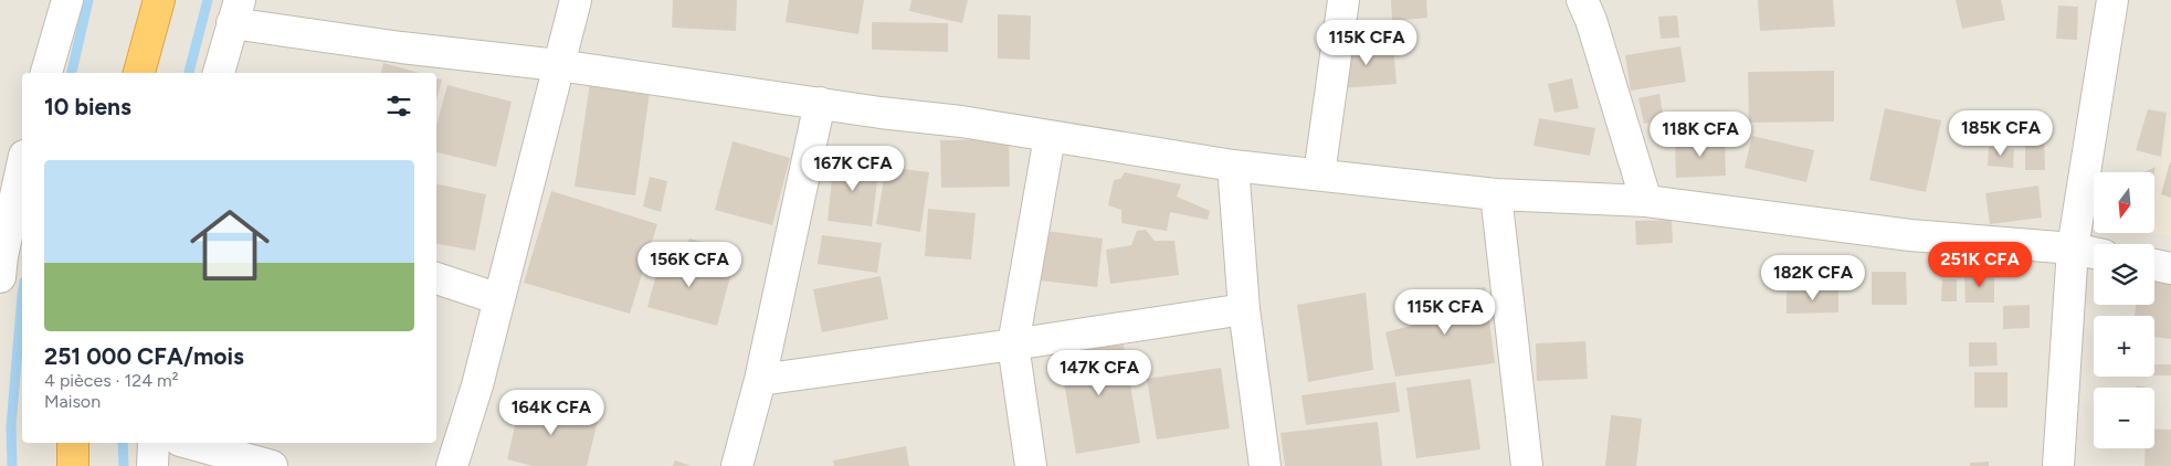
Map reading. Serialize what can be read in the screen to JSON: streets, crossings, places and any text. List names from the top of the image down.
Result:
{
  "north": "bottom",
  "page": {
    "price": [
      "115K CFA",
      "185K CFA",
      "118K CFA",
      "167K CFA",
      "156K CFA",
      "251K CFA",
      "182K CFA",
      "115K CFA",
      "147K CFA",
      "164K CFA"
    ],
    "heading": "10 biens",
    "list": [
      {
        "name": "251 000 CFA/mois",
        "note": "4 pièces · 124 m² · Maison"
      }
    ],
    "map_buttons": ["+", "−"]
  }
}
